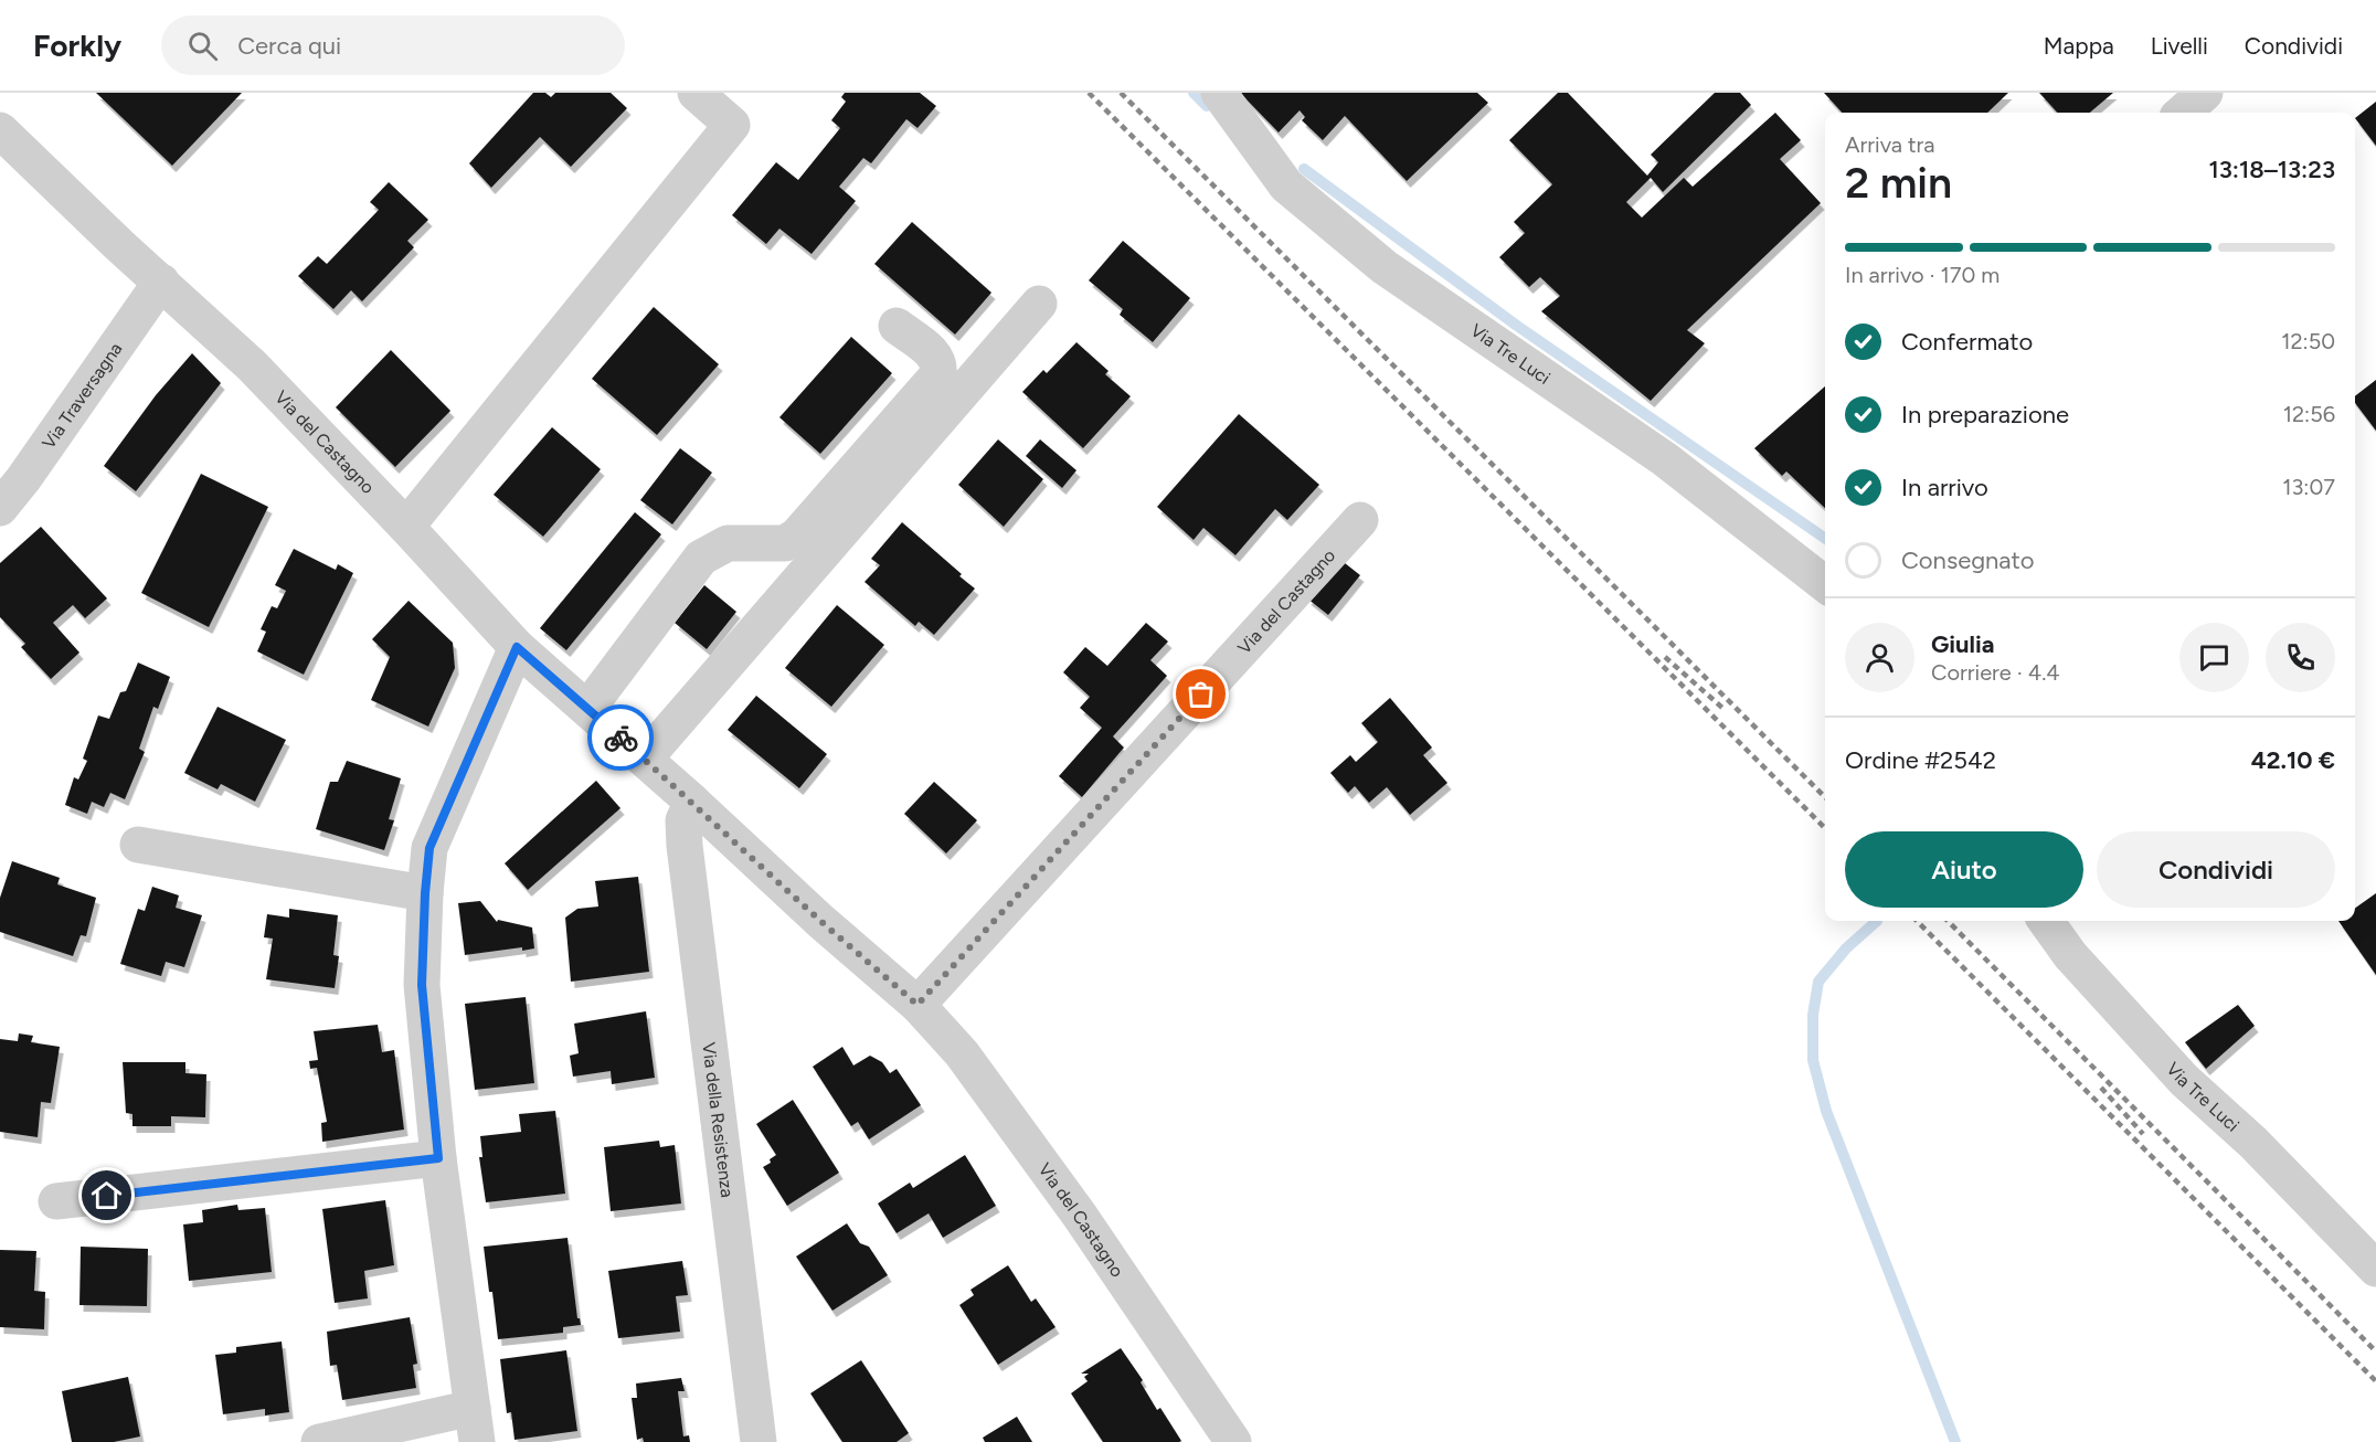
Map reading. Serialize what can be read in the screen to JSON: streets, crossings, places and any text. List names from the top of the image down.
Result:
{
  "streets": {
    "street": [
      "Via Tre Luci",
      "Via Traversagna",
      "Via del Castagno",
      "Via della Resistenza"
    ]
  },
  "crossings": [
    ["Via Traversagna", "Via del Castagno"],
    ["Via del Castagno", "Via della Resistenza"]
  ],
  "page": {
    "header": "Forkly",
    "search": "Cerca qui",
    "nav": ["Mappa", "Livelli", "Condividi"],
    "heading": ["2 min", "Arriva tra", "13:18–13:23"],
    "panel": [
      "Giulia",
      "Corriere · 4.4",
      "Ordine #2542",
      "42.10 €"
    ],
    "bar": "In arrivo · 170 m",
    "list": [
      ["Confermato", "12:50"],
      ["In preparazione", "12:56"],
      ["In arrivo", "13:07"],
      "Consegnato"
    ],
    "buttons": ["Aiuto", "Condividi"]
  }
}
